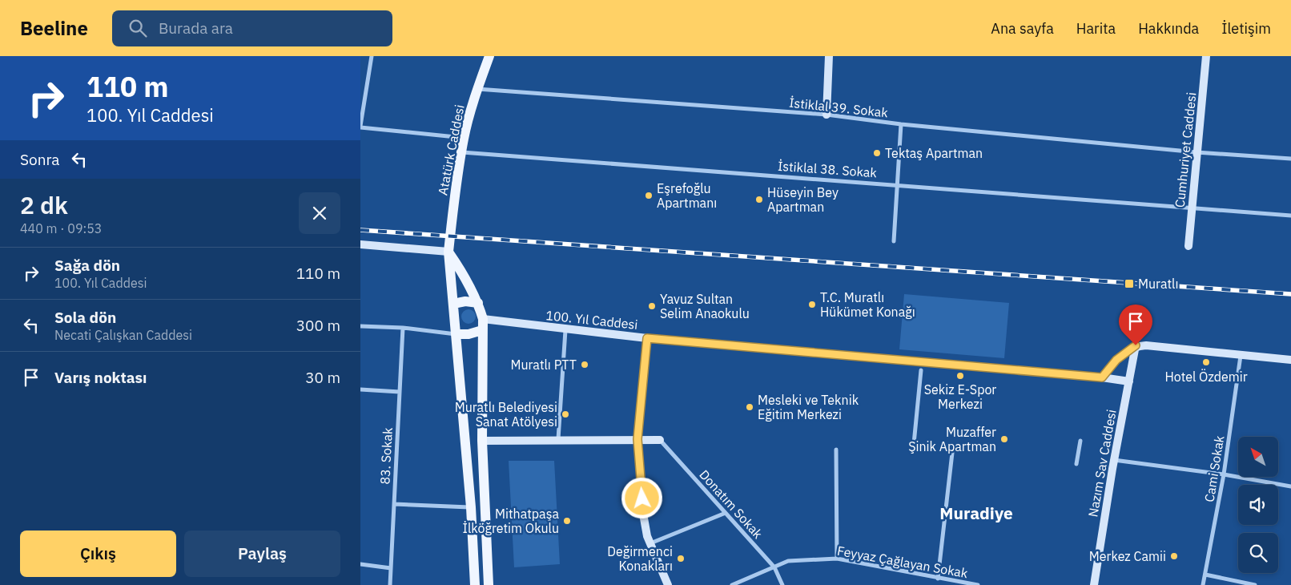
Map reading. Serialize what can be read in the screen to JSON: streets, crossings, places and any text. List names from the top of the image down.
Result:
{
  "streets": {
    "main road": ["Atatürk Caddesi"],
    "street": [
      "İstiklal 39. Sokak",
      "Cumhuriyet Caddesi",
      "İstiklal 38. Sokak",
      "100. Yıl Caddesi",
      "83. Sokak",
      "Nazım Sav Caddesi",
      "Cami Sokak",
      "Donatım Sokak",
      "Feyyaz Çağlayan Sokak"
    ]
  },
  "crossings": [
    ["İstiklal 39. Sokak", "Atatürk Caddesi"],
    ["İstiklal 39. Sokak", "Cumhuriyet Caddesi"],
    ["Atatürk Caddesi", "İstiklal 38. Sokak"],
    ["Cumhuriyet Caddesi", "İstiklal 38. Sokak"],
    ["100. Yıl Caddesi", "Nazım Sav Caddesi"],
    ["Donatım Sokak", "Feyyaz Çağlayan Sokak"]
  ],
  "districts": ["Muradiye"],
  "places": {
    "other": [
      "Tektaş Apartman",
      "Eşrefoğlu Apartmanı",
      "Hüseyin Bey Apartman",
      "T.C. Muratlı Hükümet Konağı",
      "Yavuz Sultan Selim Anaokulu",
      "Hotel Özdemir",
      "Muratlı PTT",
      "Sekiz E-Spor Merkezi",
      "Mesleki ve Teknik Eğitim Merkezi",
      "Muratlı Belediyesi Sanat Atölyesi",
      "Muzaffer Şinik Apartman",
      "Mithatpaşa İlköğretim Okulu",
      "Merkez Camii",
      "Değirmenci Konakları"
    ],
    "transit": ["Muratlı"]
  },
  "north": "top left",
  "page": {
    "header": "Beeline",
    "search": "Burada ara",
    "nav": [
      "Ana sayfa",
      "Harita",
      "Hakkında",
      "İletişim"
    ],
    "turn": ["110 m", "100. Yıl Caddesi"],
    "then": "Sonra",
    "heading": ["2 dk", "440 m · 09:53"],
    "list": [
      {
        "name": "Sağa dön",
        "note": "100. Yıl Caddesi",
        "value": "110 m"
      },
      {
        "name": "Sola dön",
        "note": "Necati Çalışkan Caddesi",
        "value": "300 m"
      },
      {
        "name": "Varış noktası",
        "value": "30 m"
      }
    ],
    "buttons": ["Çıkış", "Paylaş"]
  }
}
